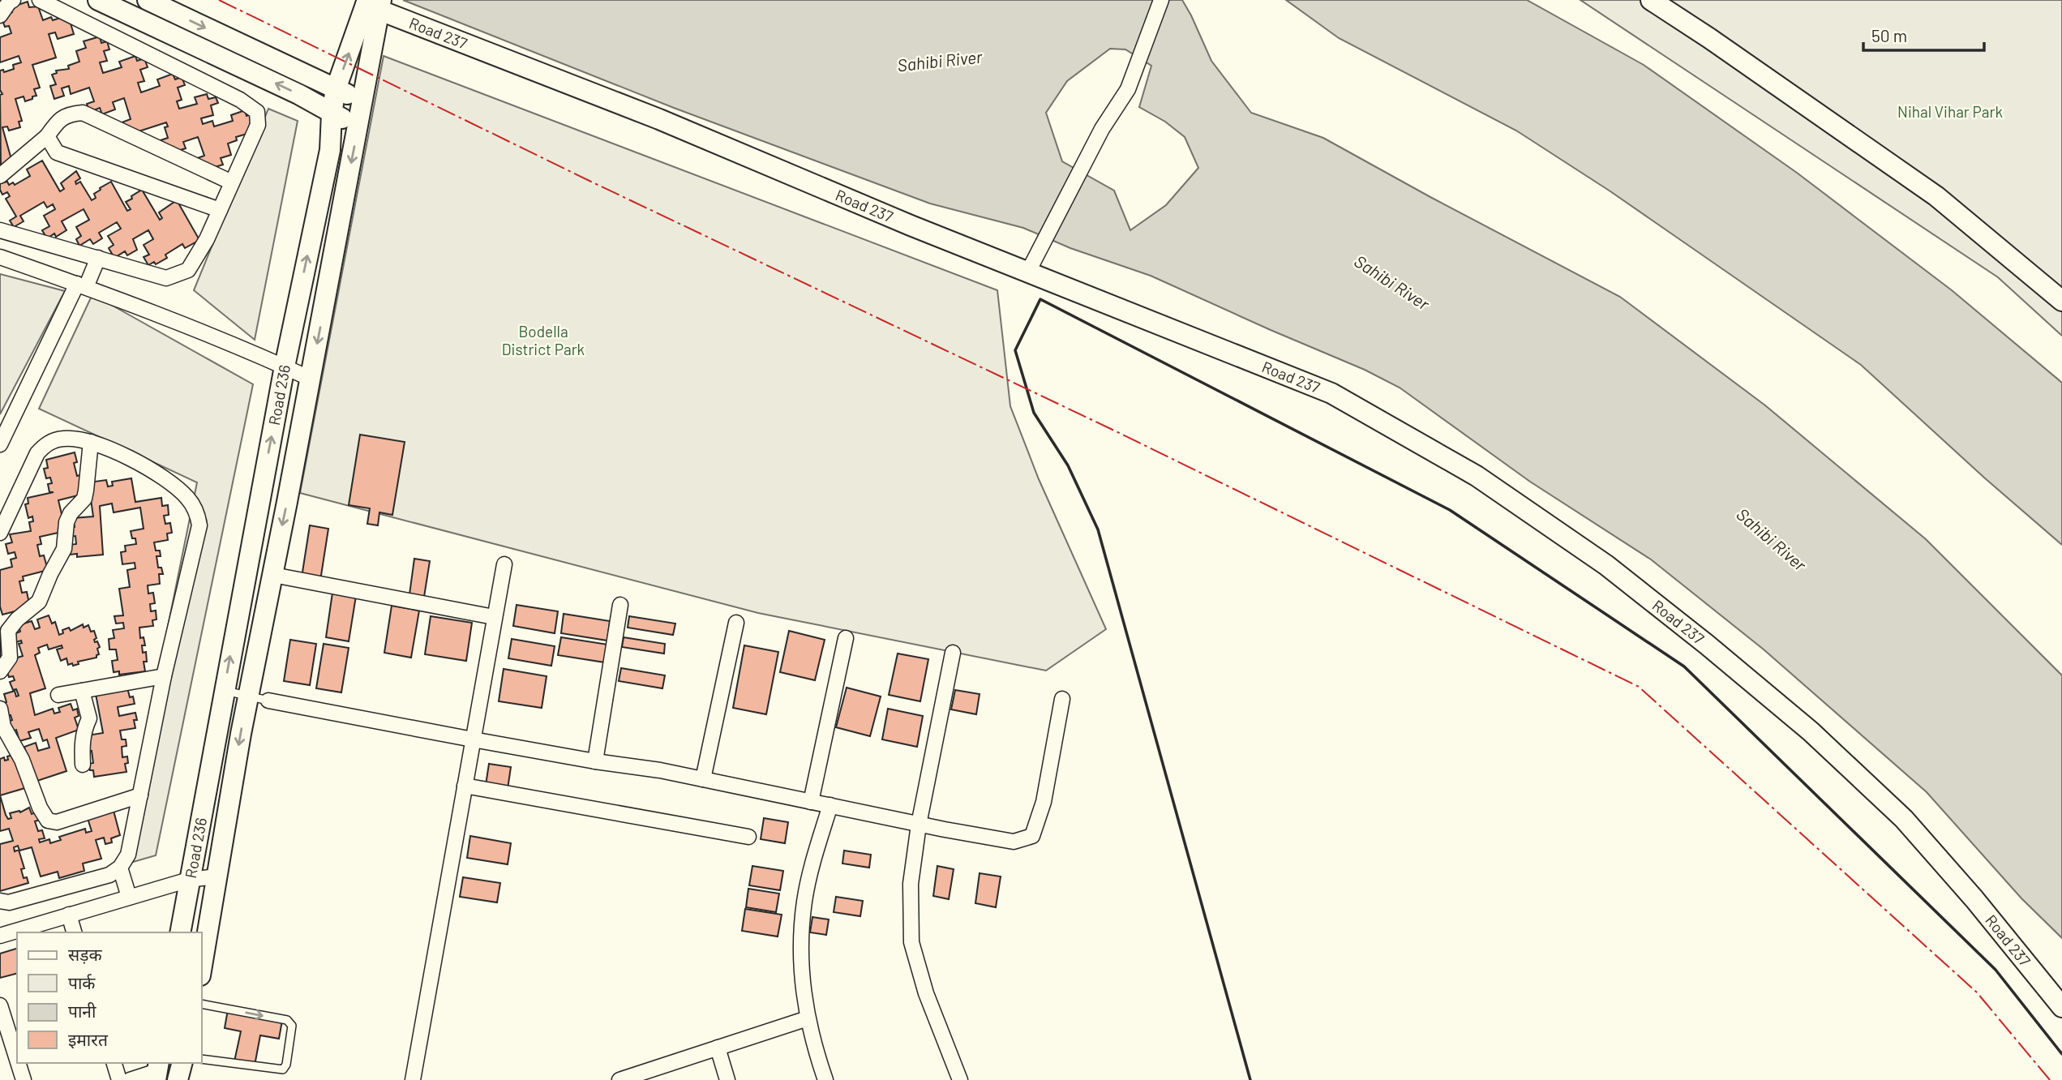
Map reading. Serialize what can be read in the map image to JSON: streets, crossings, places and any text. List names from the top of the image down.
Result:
{
  "streets": {
    "street": ["Road 237", "Road 236"]
  },
  "crossings": [
    ["Road 237", "Road 236"]
  ],
  "water": ["Sahibi River"],
  "parks": ["Nihal Vihar Park", "Bodella District Park"],
  "legend": [
    "सड़क",
    "पार्क",
    "पानी",
    "इमारत"
  ],
  "scale_bar": "50 m"
}
